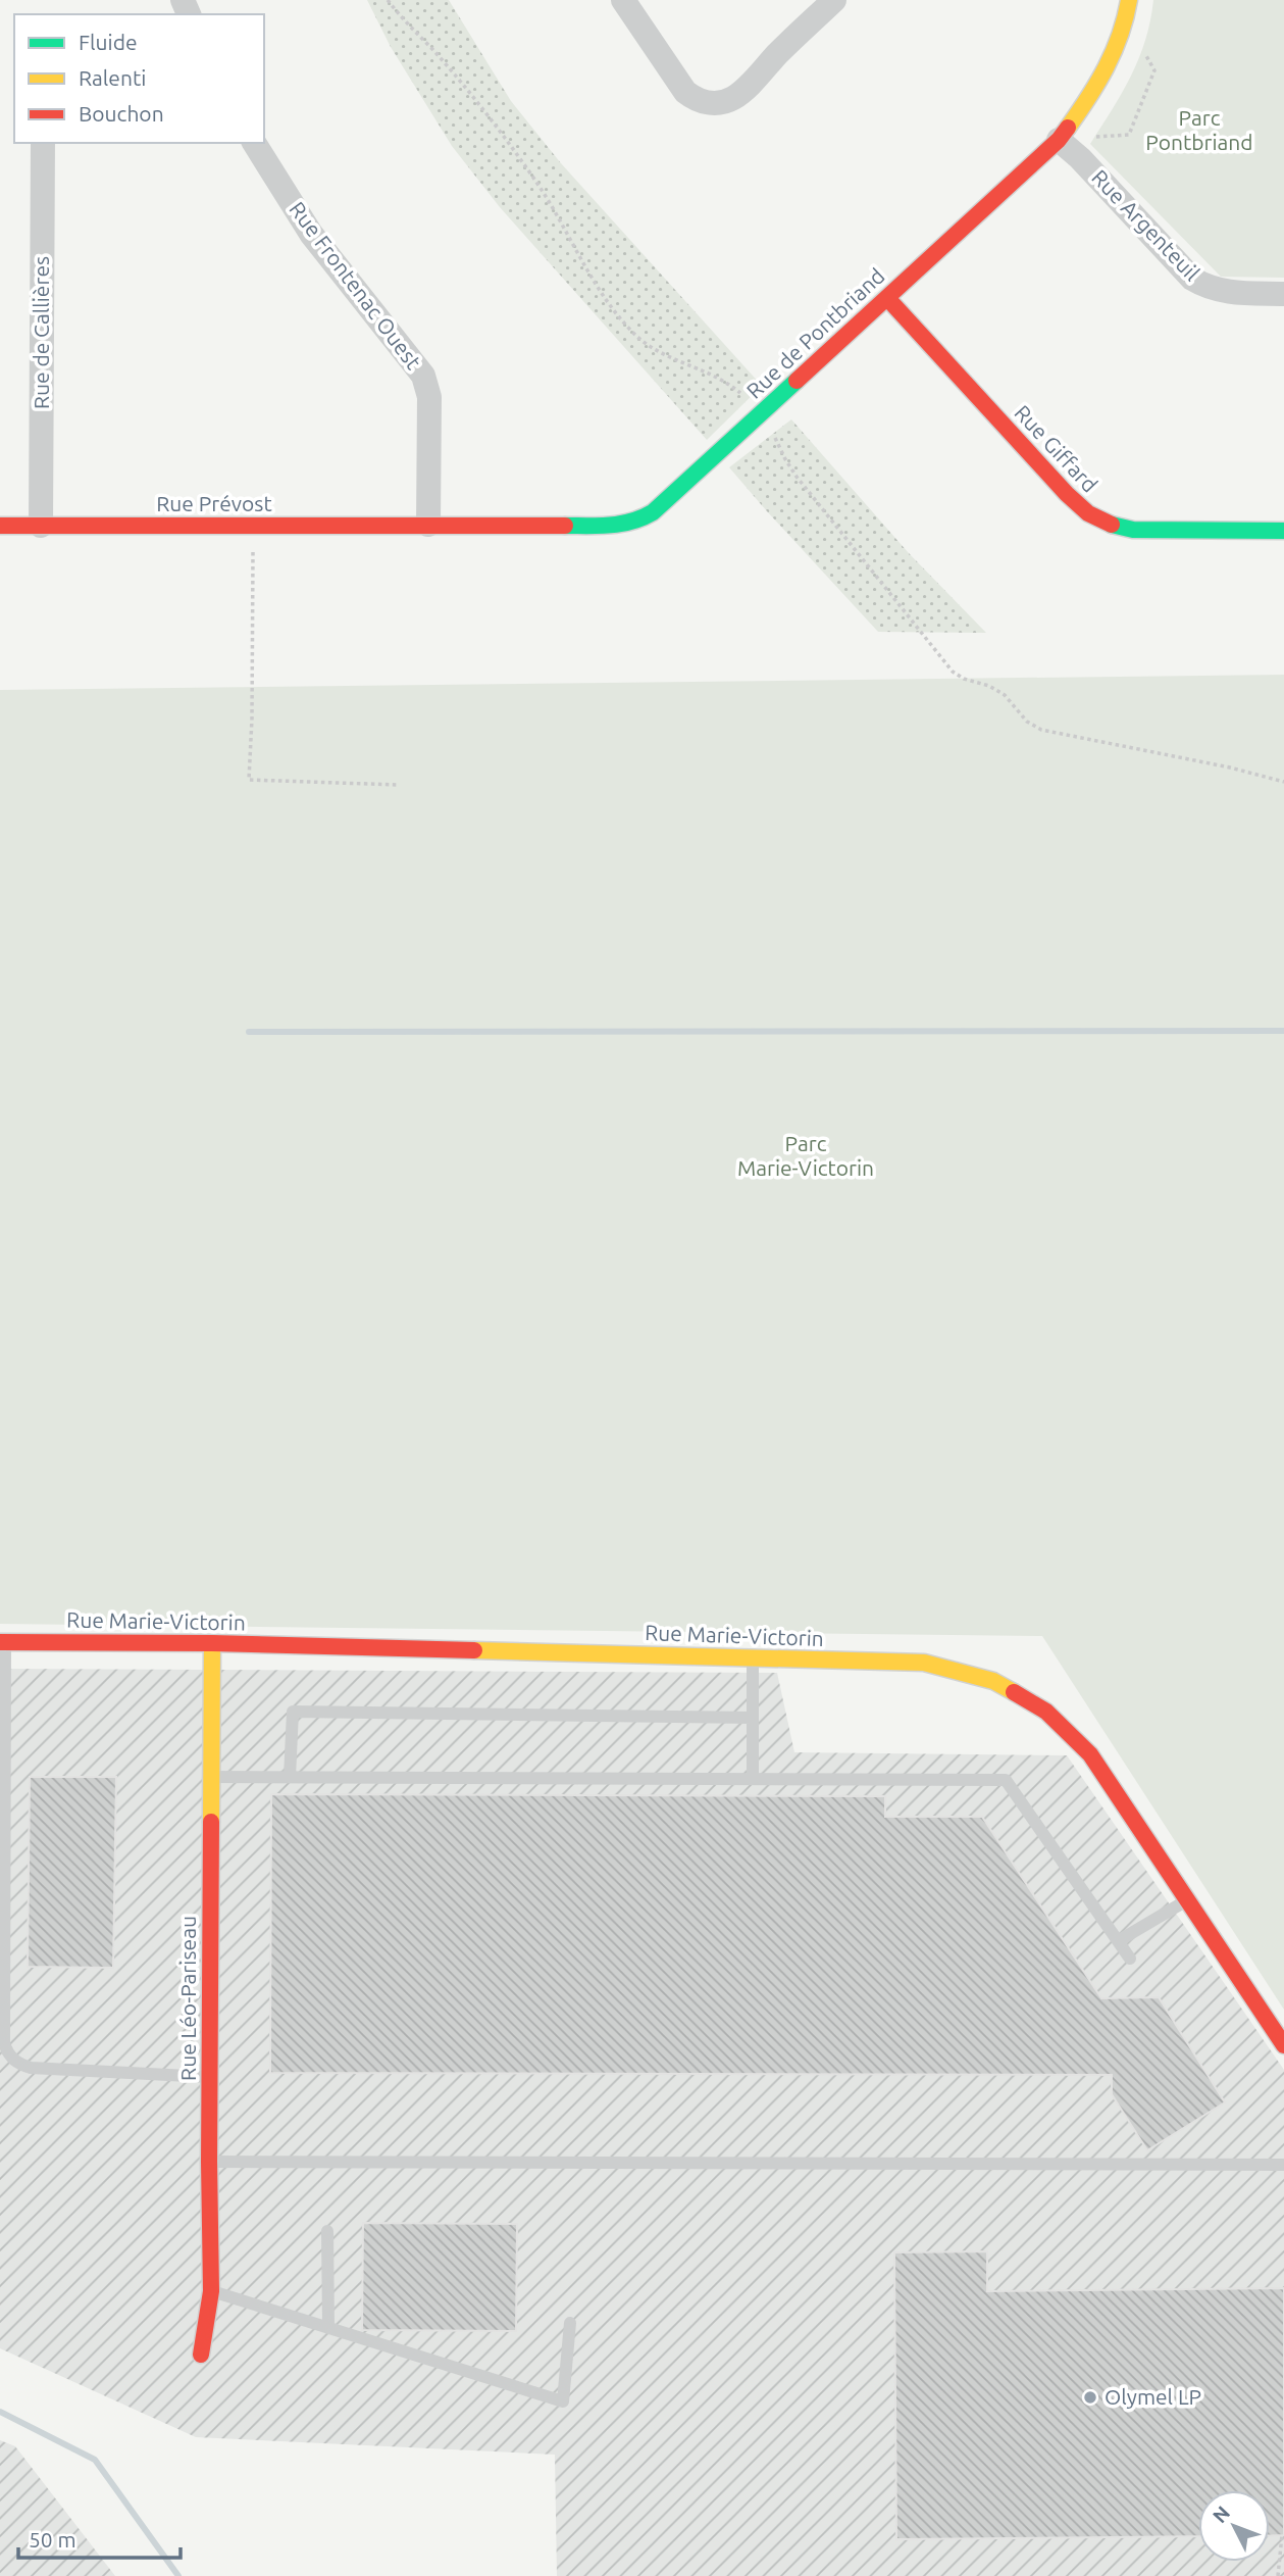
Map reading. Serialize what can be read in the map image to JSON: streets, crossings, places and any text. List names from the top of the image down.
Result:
{
  "streets": {
    "street": [
      "Rue Argenteuil",
      "Rue Frontenac Ouest",
      "Rue de Callières",
      "Rue de Pontbriand",
      "Rue Giffard",
      "Rue Prévost",
      "Rue Marie-Victorin",
      "Rue Léo-Pariseau"
    ]
  },
  "crossings": [
    ["Rue Argenteuil", "Rue de Pontbriand"],
    ["Rue Frontenac Ouest", "Rue de Pontbriand"],
    ["Rue Frontenac Ouest", "Rue Prévost"],
    ["Rue de Callières", "Rue Prévost"],
    ["Rue de Pontbriand", "Rue Giffard"],
    ["Rue de Pontbriand", "Rue Prévost"],
    ["Rue Marie-Victorin", "Rue Léo-Pariseau"]
  ],
  "parks": ["Parc Pontbriand", "Parc Marie-Victorin"],
  "places": ["Olymel LP"],
  "legend": ["Fluide", "Ralenti", "Bouchon"],
  "scale_bar": "50 m",
  "north": "top left"
}
